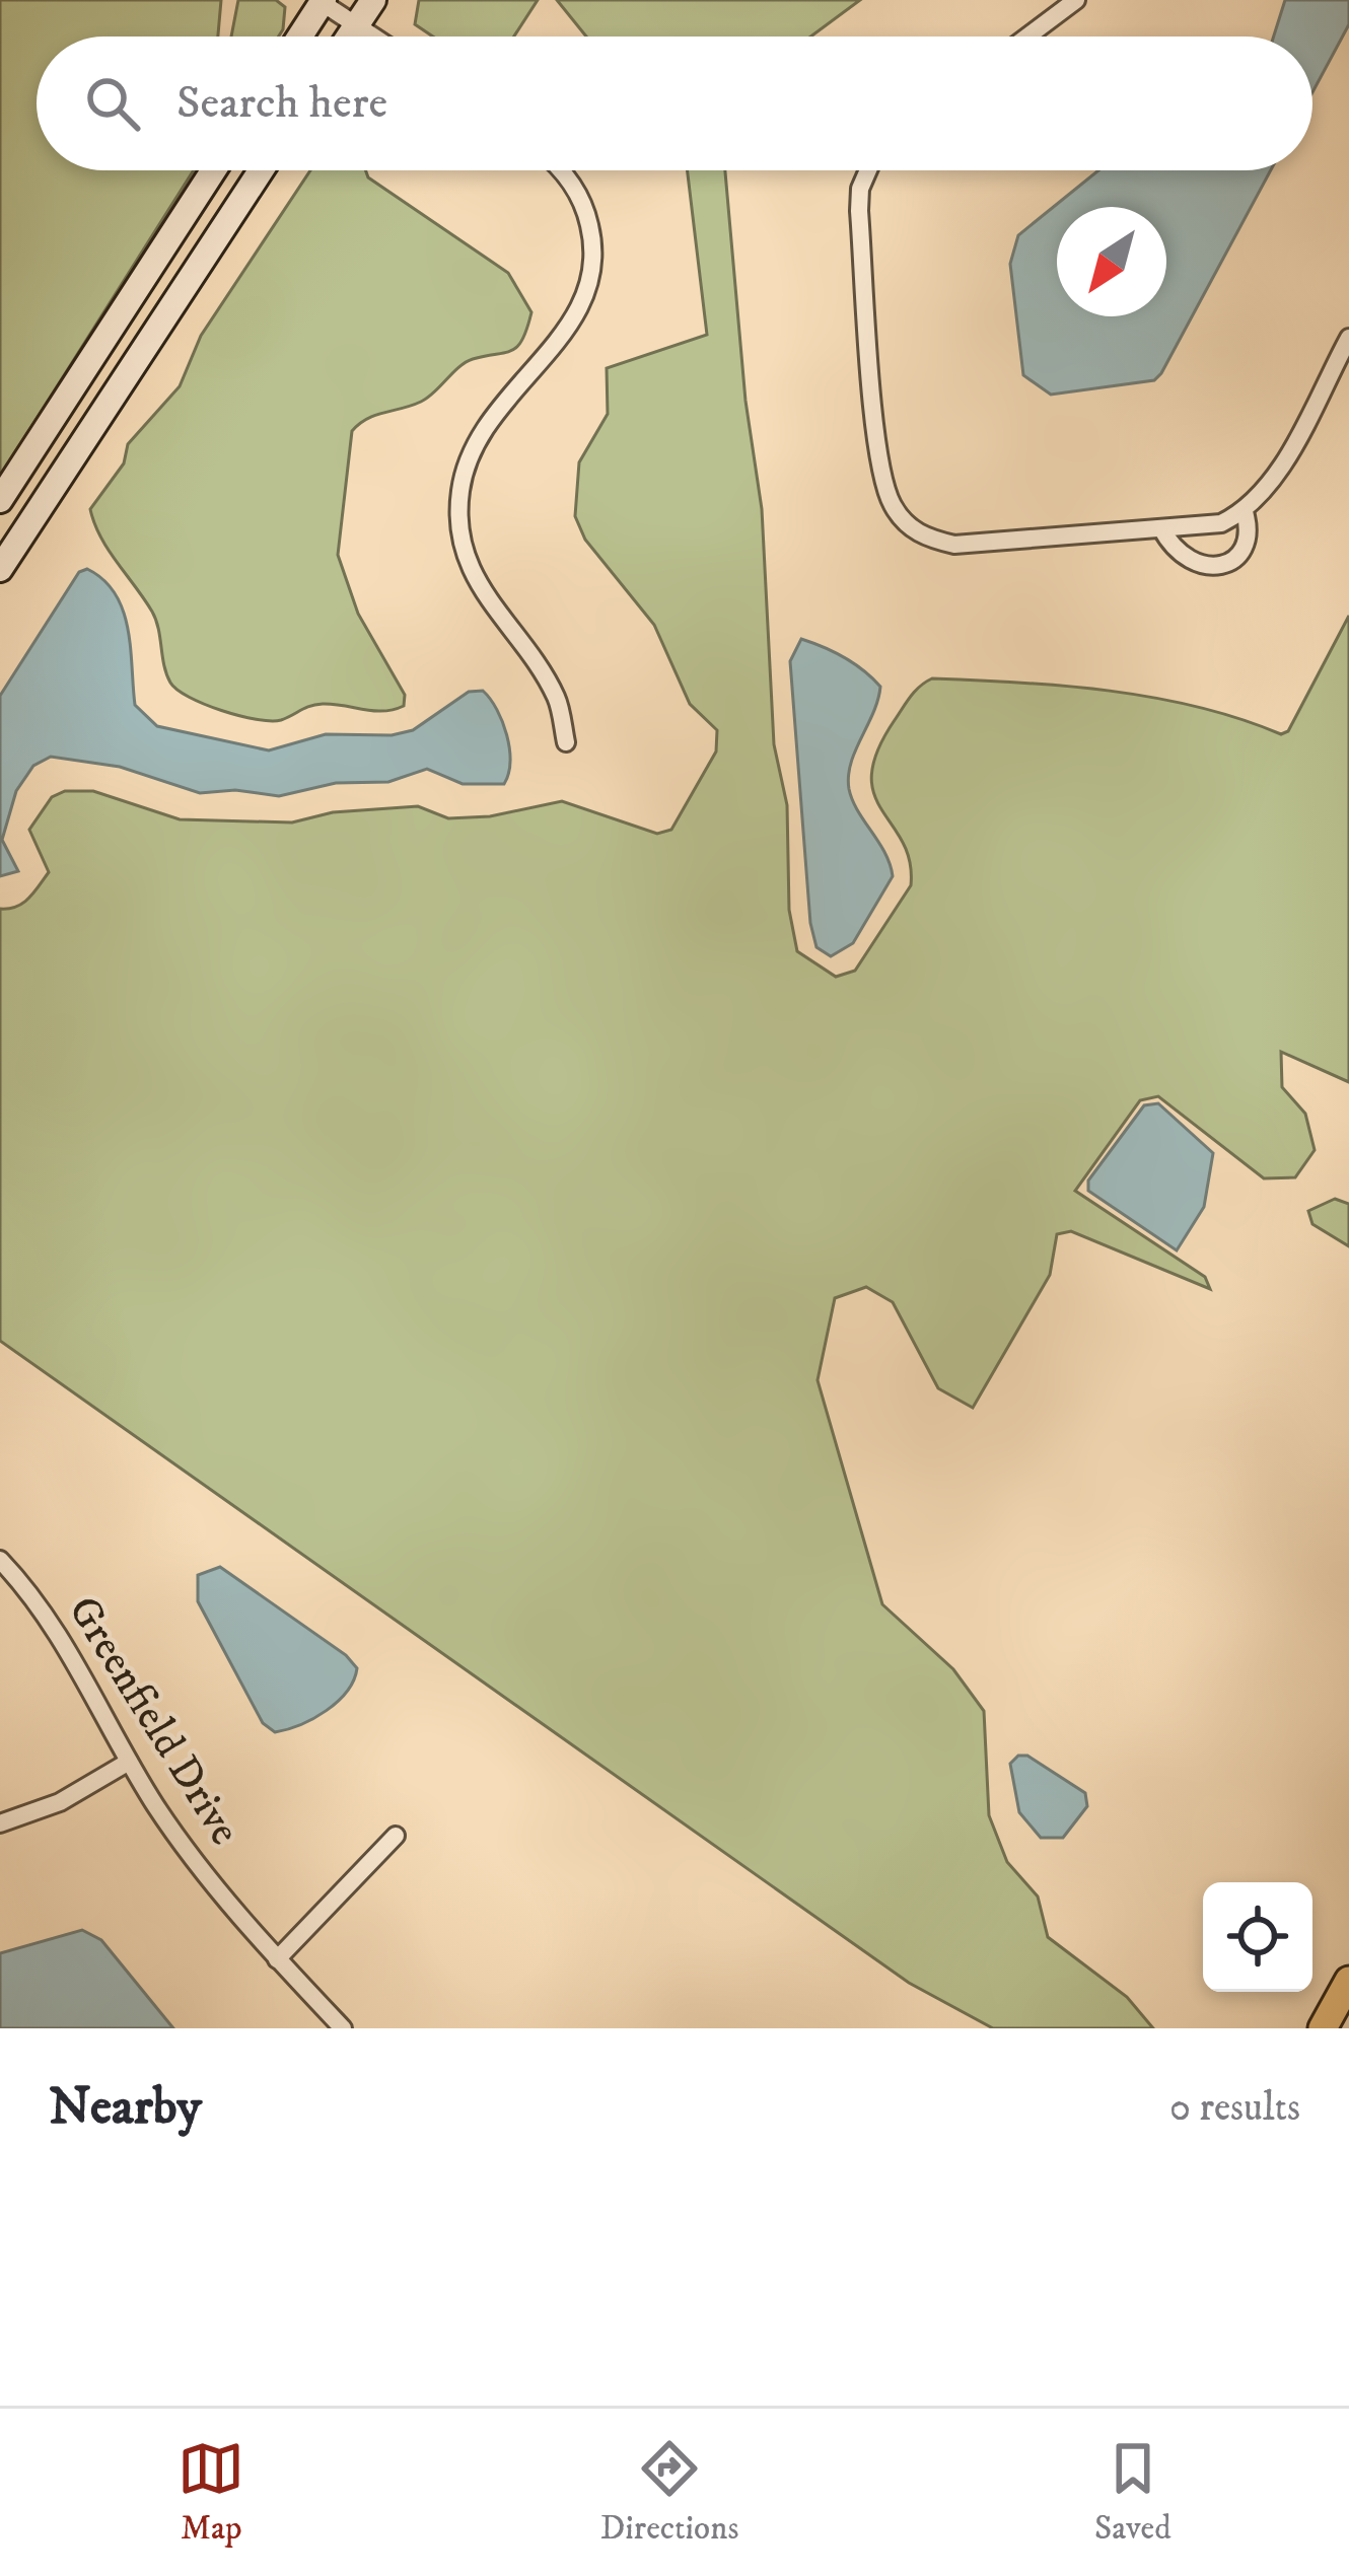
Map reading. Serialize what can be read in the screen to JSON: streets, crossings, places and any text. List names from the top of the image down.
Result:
{
  "streets": {
    "street": ["Greenfield Drive"]
  },
  "north": "bottom left",
  "page": {
    "search": "Search here",
    "heading": ["Nearby", "0 results"],
    "nav": ["Map", "Directions", "Saved"]
  }
}
